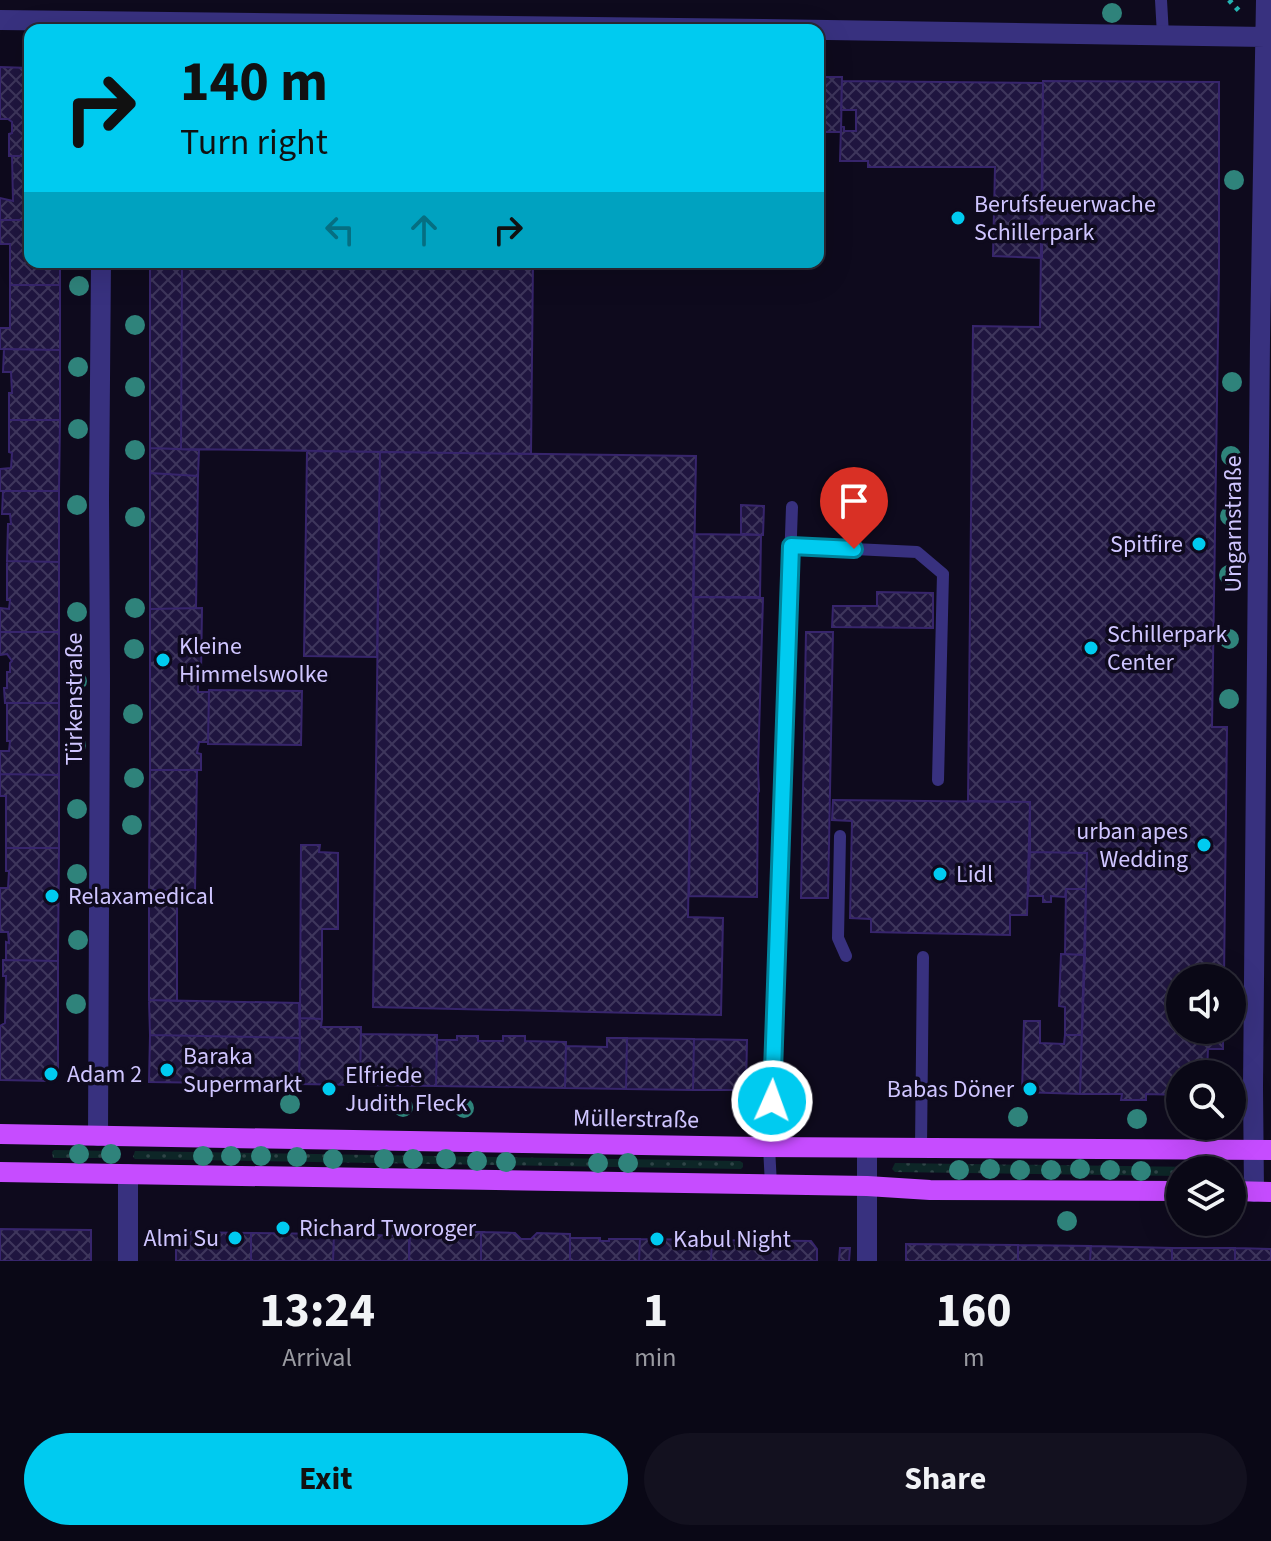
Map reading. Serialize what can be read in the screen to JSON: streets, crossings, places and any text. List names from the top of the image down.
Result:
{
  "streets": {
    "main road": ["Müllerstraße"],
    "street": ["Ungarnstraße", "Türkenstraße"]
  },
  "crossings": [
    ["Ungarnstraße", "Müllerstraße"],
    ["Türkenstraße", "Müllerstraße"]
  ],
  "places": [
    "Berufsfeuerwache Schillerpark",
    "Spitfire",
    "Schillerpark Center",
    "Kleine Himmelswolke",
    "urban apes Wedding",
    "Lidl",
    "Relaxamedical",
    "Baraka Supermarkt",
    "Adam 2",
    "Elfriede Judith Fleck",
    "Babas Döner",
    "Richard Tworoger",
    "Almi Su",
    "Kabul Night"
  ],
  "page": {
    "turn": ["140 m", "Turn right"],
    "eta": [
      "13:24",
      "Arrival",
      "1",
      "min",
      "160",
      "m"
    ],
    "buttons": ["Exit", "Share"]
  }
}
